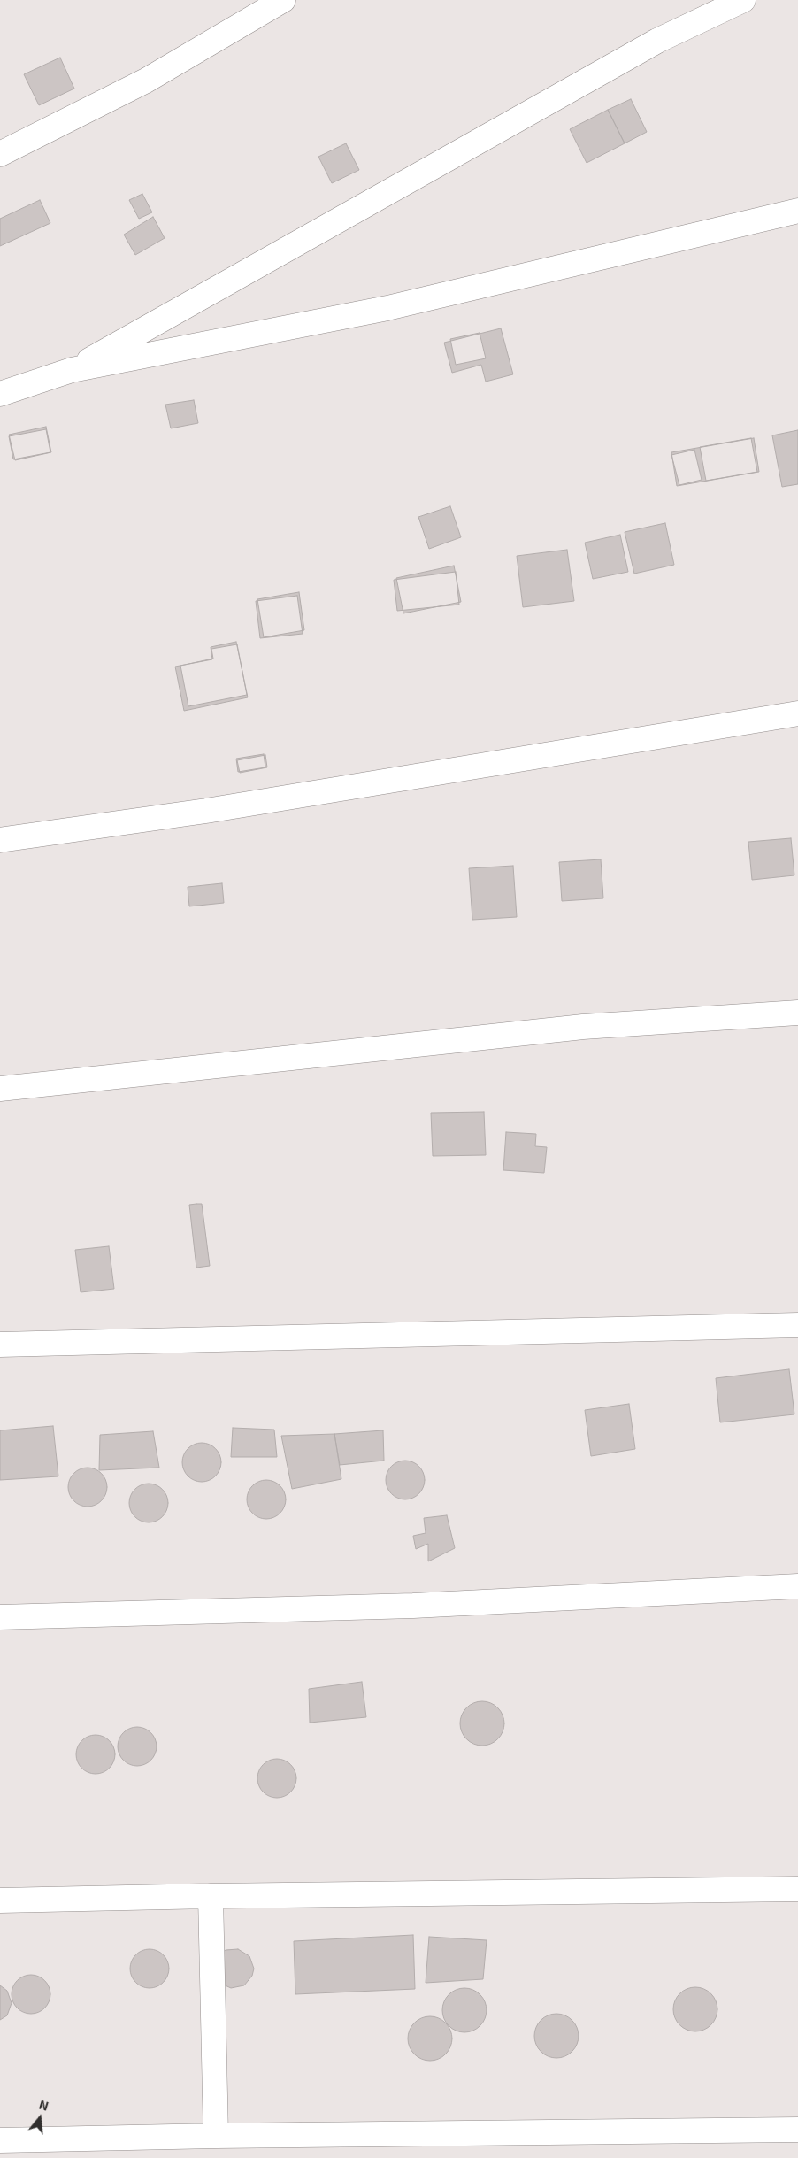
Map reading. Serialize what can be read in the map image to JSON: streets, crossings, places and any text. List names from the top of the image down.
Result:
{
  "north": "top"
}
